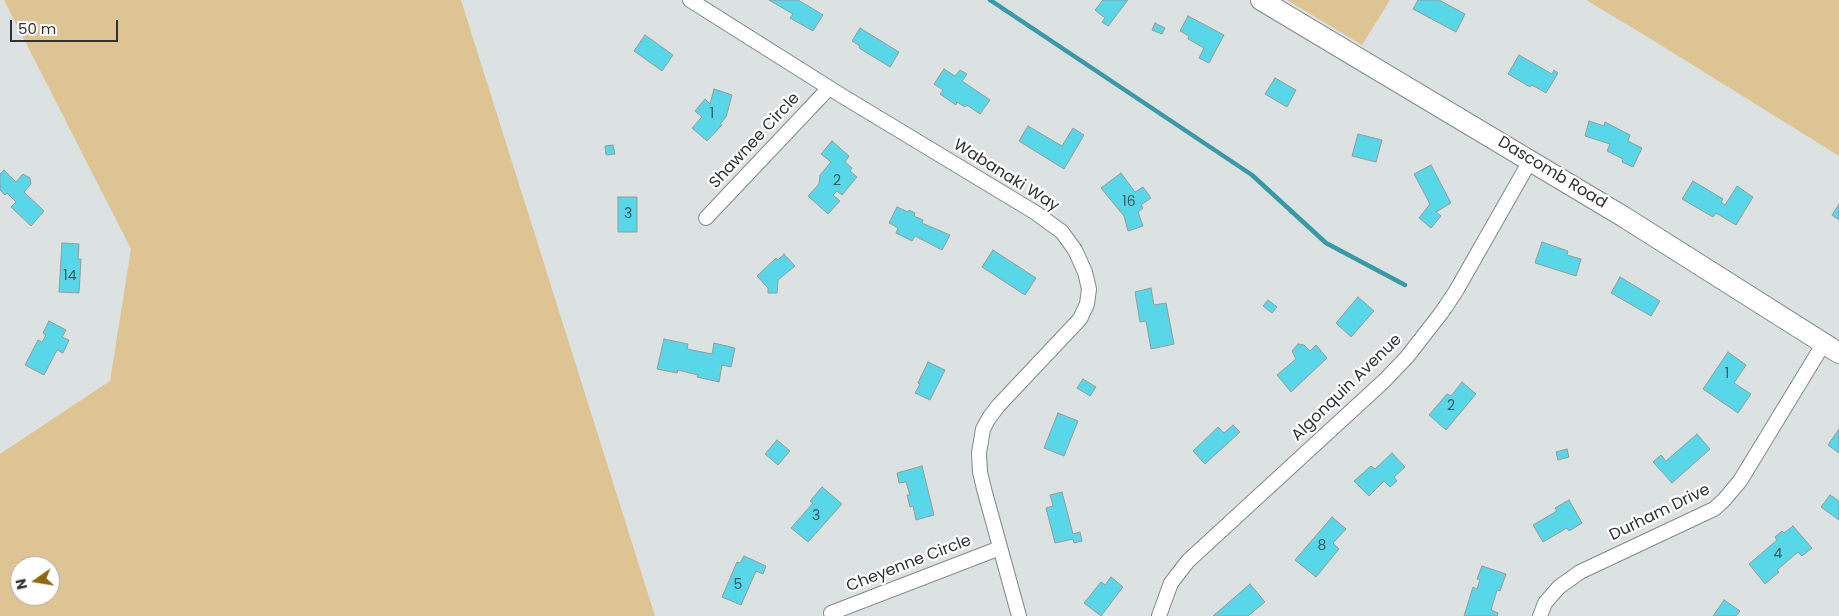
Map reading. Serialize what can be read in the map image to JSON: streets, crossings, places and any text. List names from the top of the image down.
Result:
{
  "streets": {
    "main road": ["Dascomb Road"],
    "street": [
      "Shawnee Circle",
      "Wabanaki Way",
      "Algonquin Avenue",
      "Durham Drive",
      "Cheyenne Circle"
    ]
  },
  "crossings": [
    ["Shawnee Circle", "Wabanaki Way"],
    ["Dascomb Road", "Algonquin Avenue"],
    ["Dascomb Road", "Durham Drive"],
    ["Wabanaki Way", "Cheyenne Circle"]
  ],
  "house_numbers": [
    "1",
    "2",
    "16",
    "3",
    "14",
    "1",
    "2",
    "3",
    "8",
    "4",
    "5"
  ],
  "scale_bar": "50 m",
  "north": "left"
}
